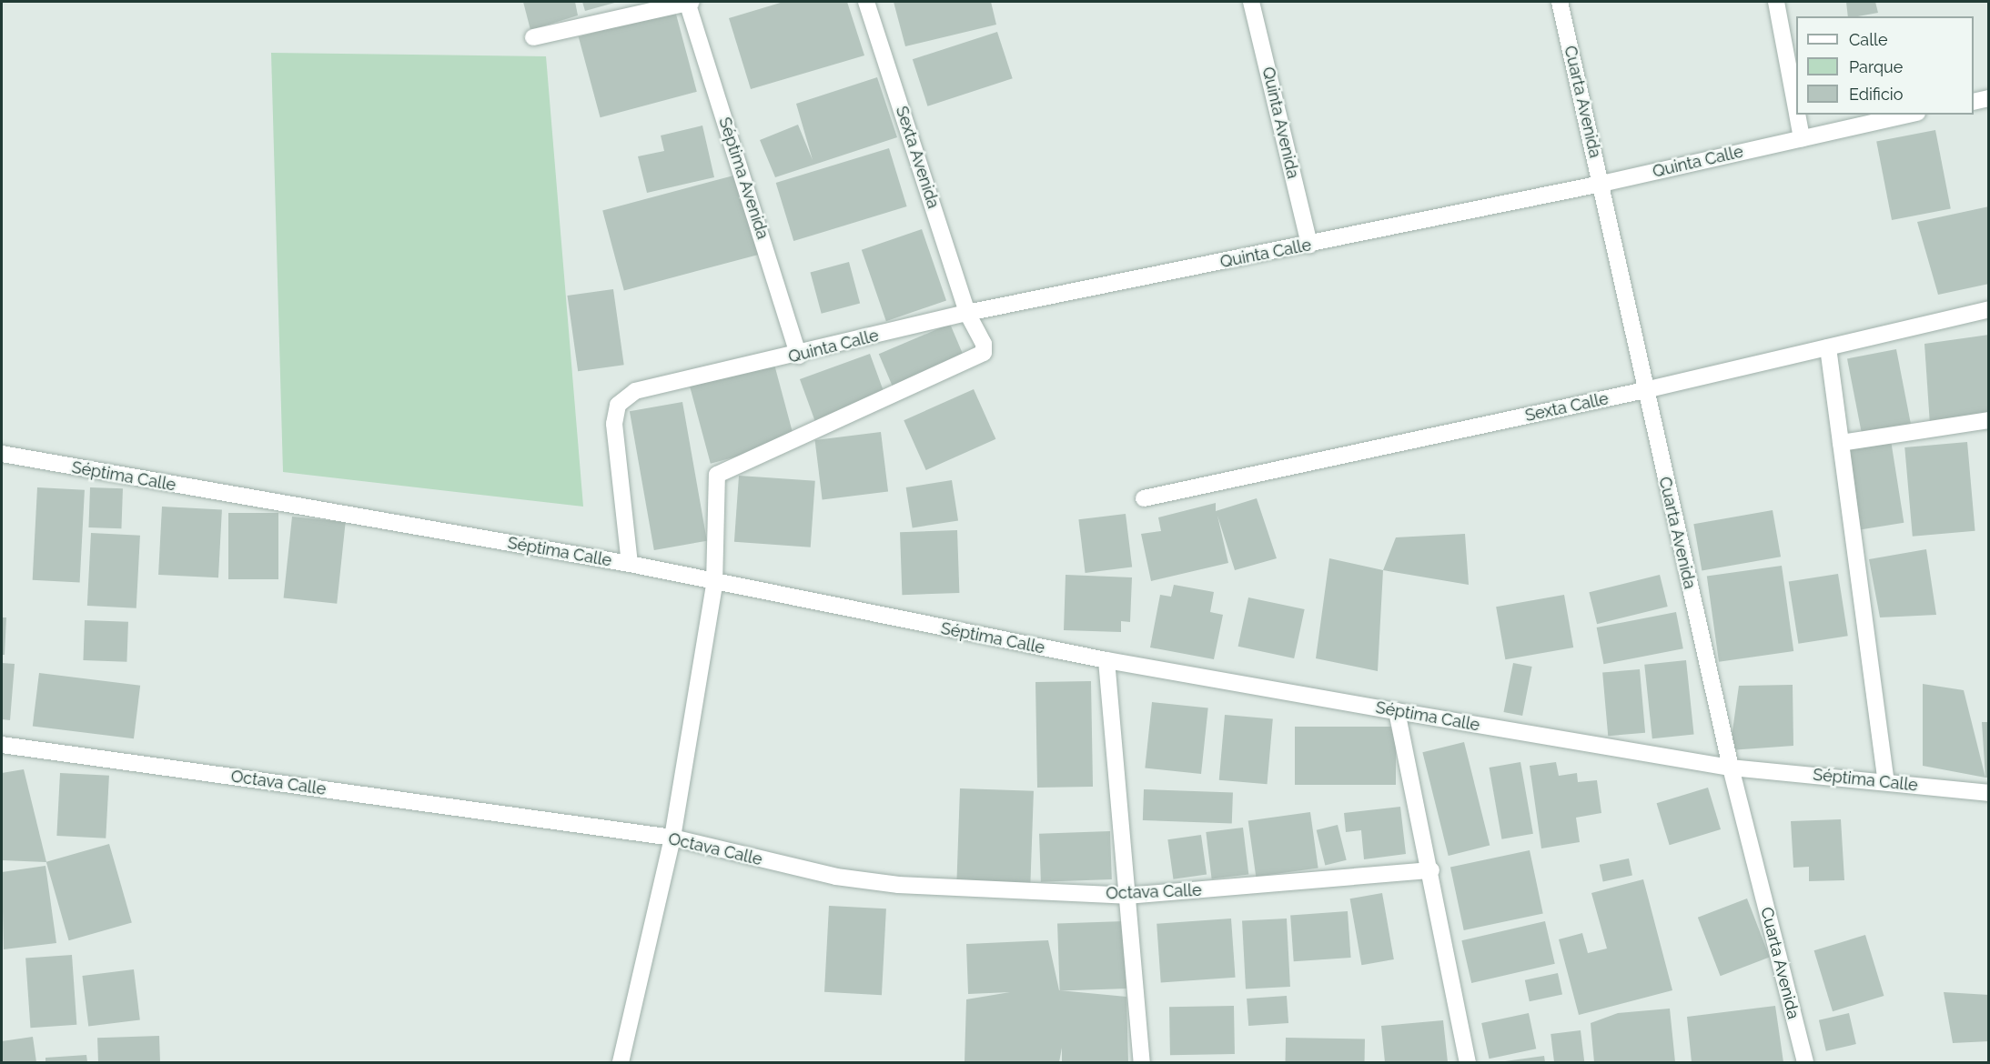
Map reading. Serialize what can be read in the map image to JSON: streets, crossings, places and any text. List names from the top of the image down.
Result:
{
  "streets": {
    "street": [
      "Cuarta Avenida",
      "Quinta Avenida",
      "Sexta Avenida",
      "Quinta Calle",
      "Séptima Avenida",
      "Sexta Calle",
      "Séptima Calle",
      "Octava Calle"
    ]
  },
  "crossings": [
    ["Cuarta Avenida", "Quinta Calle"],
    ["Cuarta Avenida", "Sexta Calle"],
    ["Cuarta Avenida", "Séptima Calle"],
    ["Quinta Avenida", "Quinta Calle"],
    ["Sexta Avenida", "Quinta Calle"],
    ["Sexta Avenida", "Séptima Calle"],
    ["Quinta Calle", "Séptima Avenida"],
    ["Quinta Calle", "Séptima Calle"]
  ],
  "legend": ["Calle", "Parque", "Edificio"]
}
